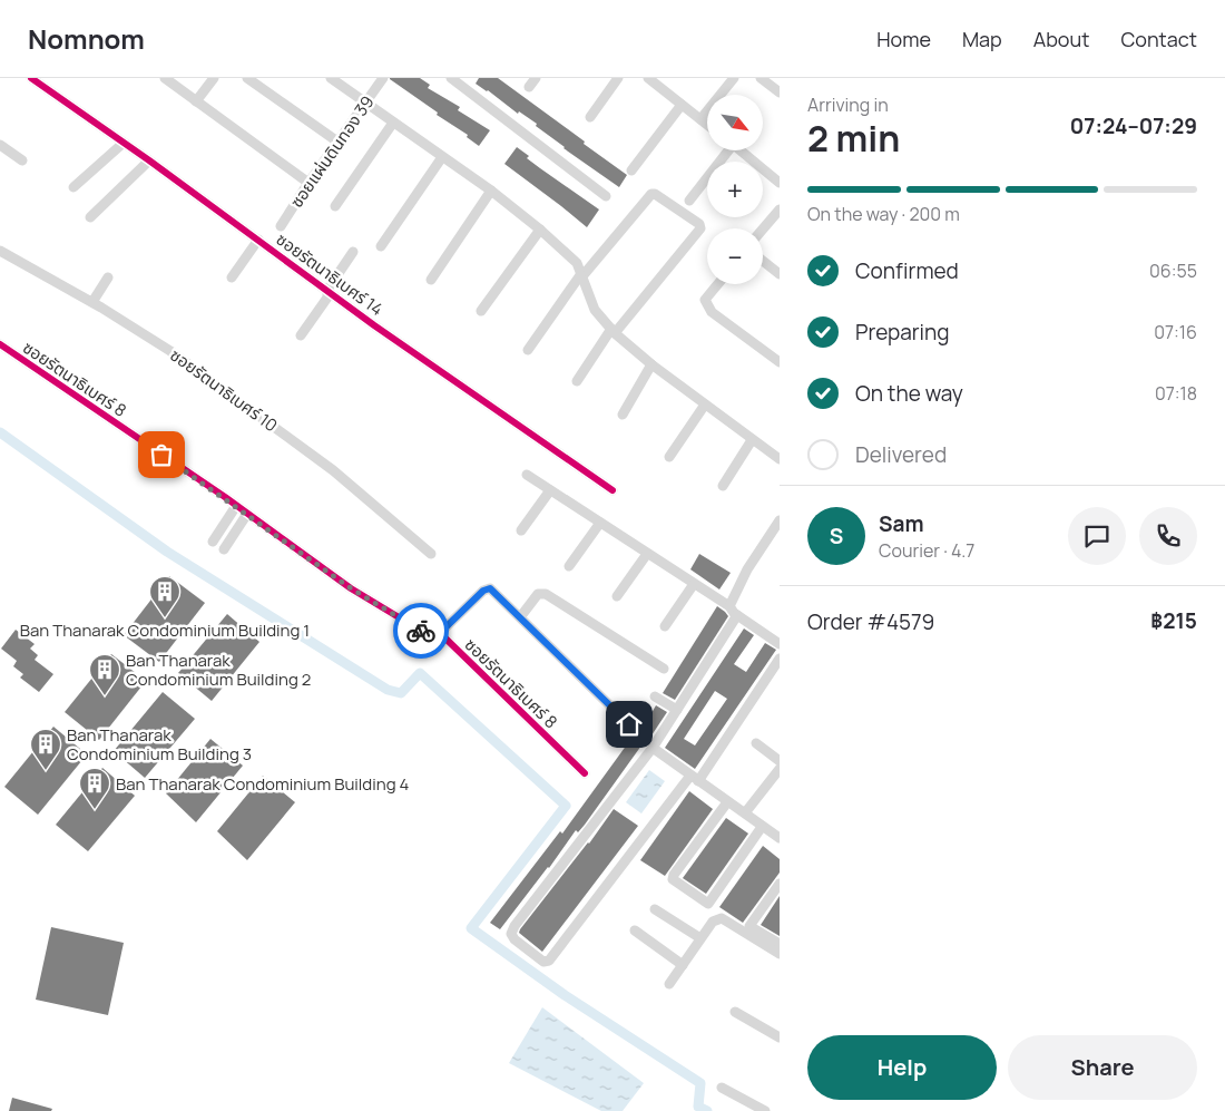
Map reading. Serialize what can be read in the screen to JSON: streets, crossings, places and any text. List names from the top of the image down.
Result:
{
  "streets": {
    "street": [
      "ซอยแผ่นดินทอง 39",
      "ซอยรัตนาธิเบศร์ 14",
      "ซอยรัตนาธิเบศร์ 8",
      "ซอยรัตนาธิเบศร์ 10"
    ]
  },
  "places": {
    "building": [
      "Ban Thanarak Condominium Building 1",
      "Ban Thanarak Condominium Building 2",
      "Ban Thanarak Condominium Building 3",
      "Ban Thanarak Condominium Building 4"
    ]
  },
  "north": "bottom right",
  "page": {
    "header": "Nomnom",
    "nav": [
      "Home",
      "Map",
      "About",
      "Contact"
    ],
    "heading": ["2 min", "Arriving in", "07:24–07:29"],
    "panel": [
      "Sam",
      "Courier · 4.7",
      "Order #4579",
      "฿215"
    ],
    "map_buttons": ["+", "−"],
    "bar": "On the way · 200 m",
    "list": [
      ["Confirmed", "06:55"],
      ["Preparing", "07:16"],
      ["On the way", "07:18"],
      "Delivered"
    ],
    "round": "S",
    "buttons": ["Help", "Share"]
  }
}
